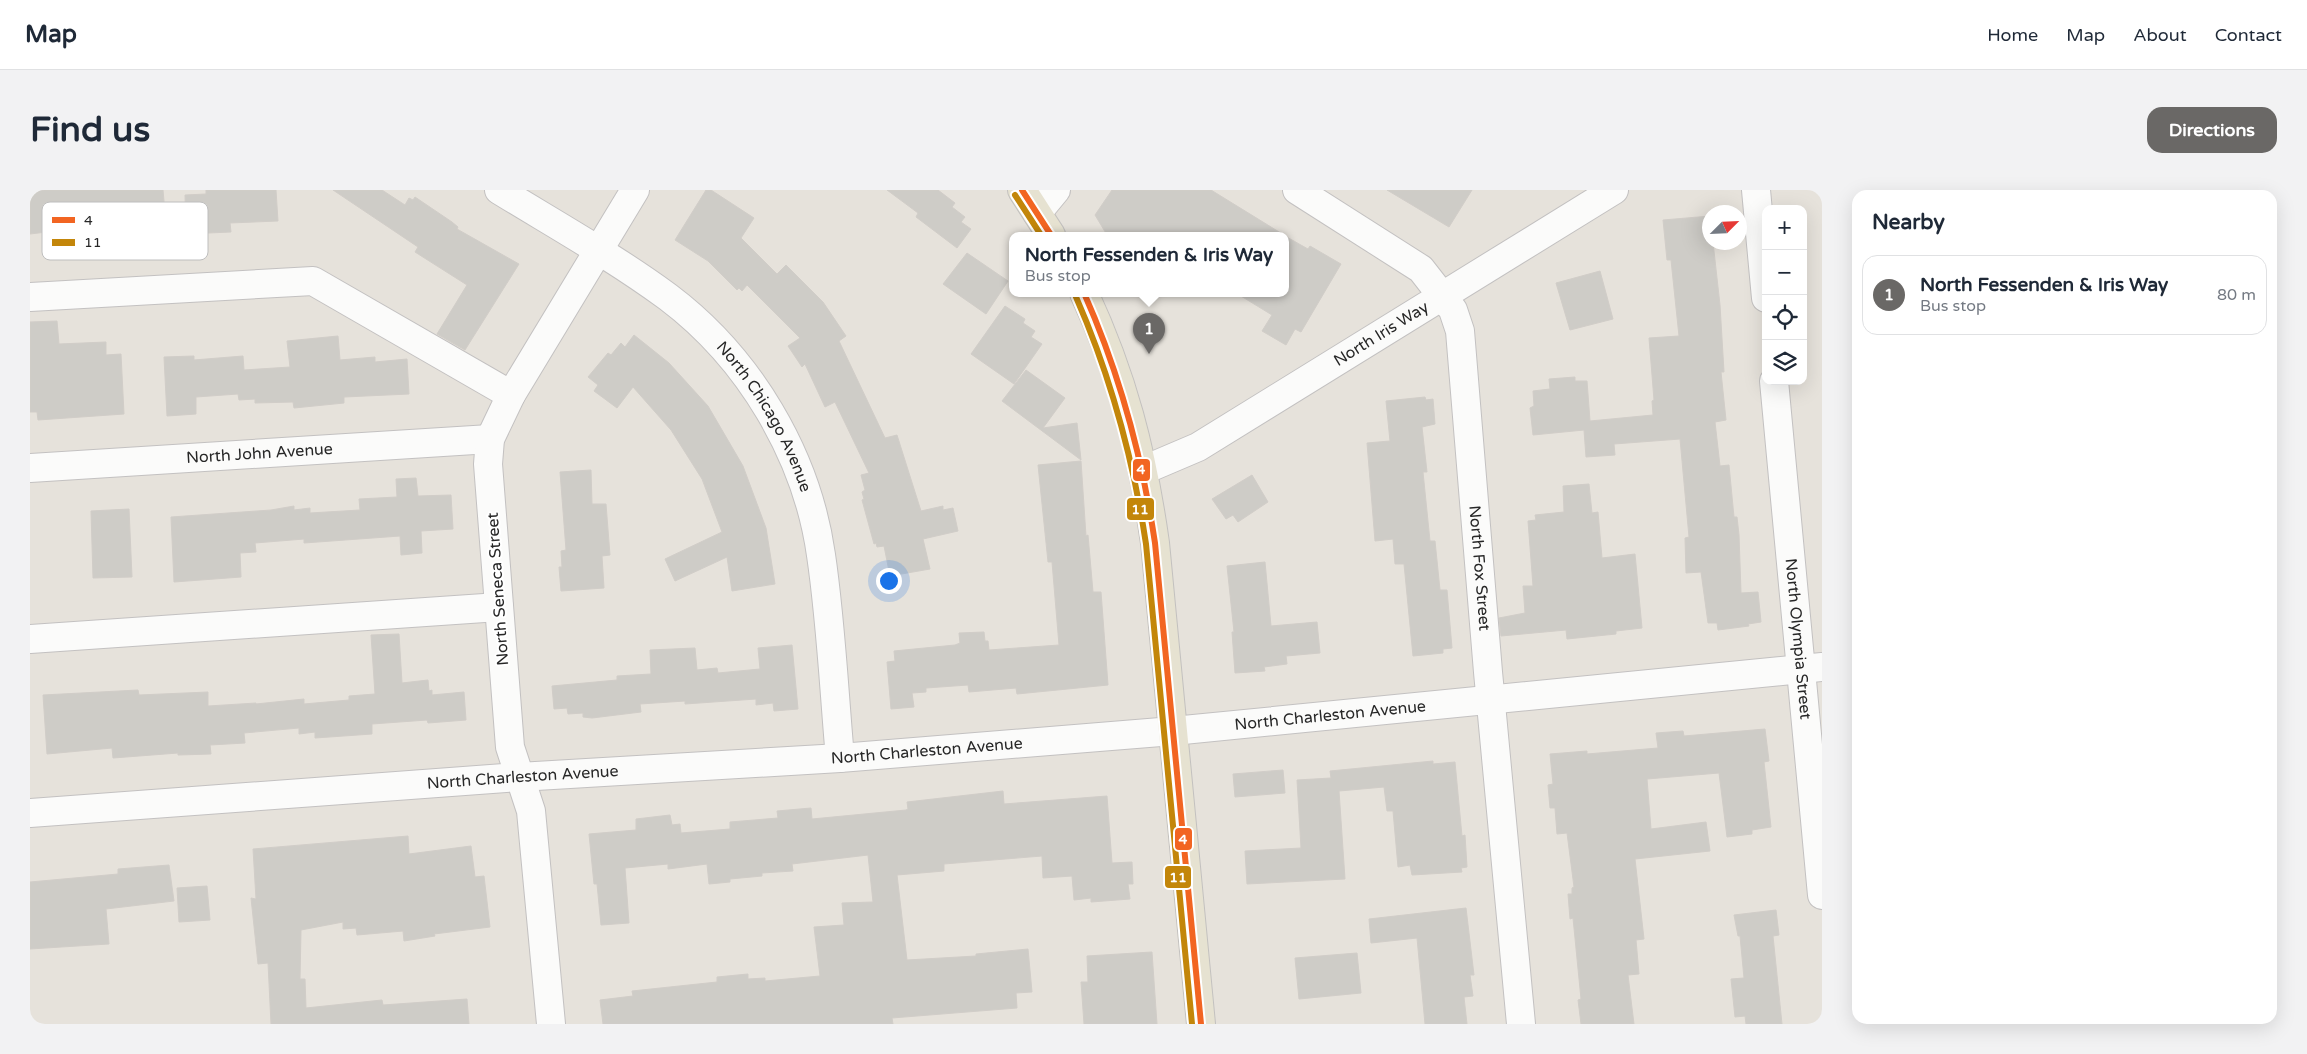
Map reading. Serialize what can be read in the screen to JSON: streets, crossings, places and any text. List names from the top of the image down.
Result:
{
  "streets": {
    "street": [
      "North Iris Way",
      "North Chicago Avenue",
      "North John Avenue",
      "North Fox Street",
      "North Seneca Street",
      "North Olympia Street",
      "North Charleston Avenue"
    ]
  },
  "crossings": [
    ["North Iris Way", "North Fox Street"],
    ["North Chicago Avenue", "North Seneca Street"],
    ["North Chicago Avenue", "North Charleston Avenue"],
    ["North John Avenue", "North Seneca Street"],
    ["North Fox Street", "North Charleston Avenue"],
    ["North Seneca Street", "North Charleston Avenue"],
    ["North Olympia Street", "North Charleston Avenue"]
  ],
  "lines": ["transit line 4", "transit line 11"],
  "legend": ["4", "11"],
  "north": "top right",
  "page": {
    "header": "Map",
    "nav": [
      "Home",
      "Map",
      "About",
      "Contact"
    ],
    "buttons": "Directions",
    "title": "Find us",
    "heading": "Nearby",
    "map_buttons": ["+", "−"],
    "popup": ["North Fessenden & Iris Way", "Bus stop"],
    "list": [
      {
        "mark": "1",
        "name": "North Fessenden & Iris Way",
        "note": "Bus stop",
        "value": "80 m"
      }
    ],
    "pins": "1"
  }
}
